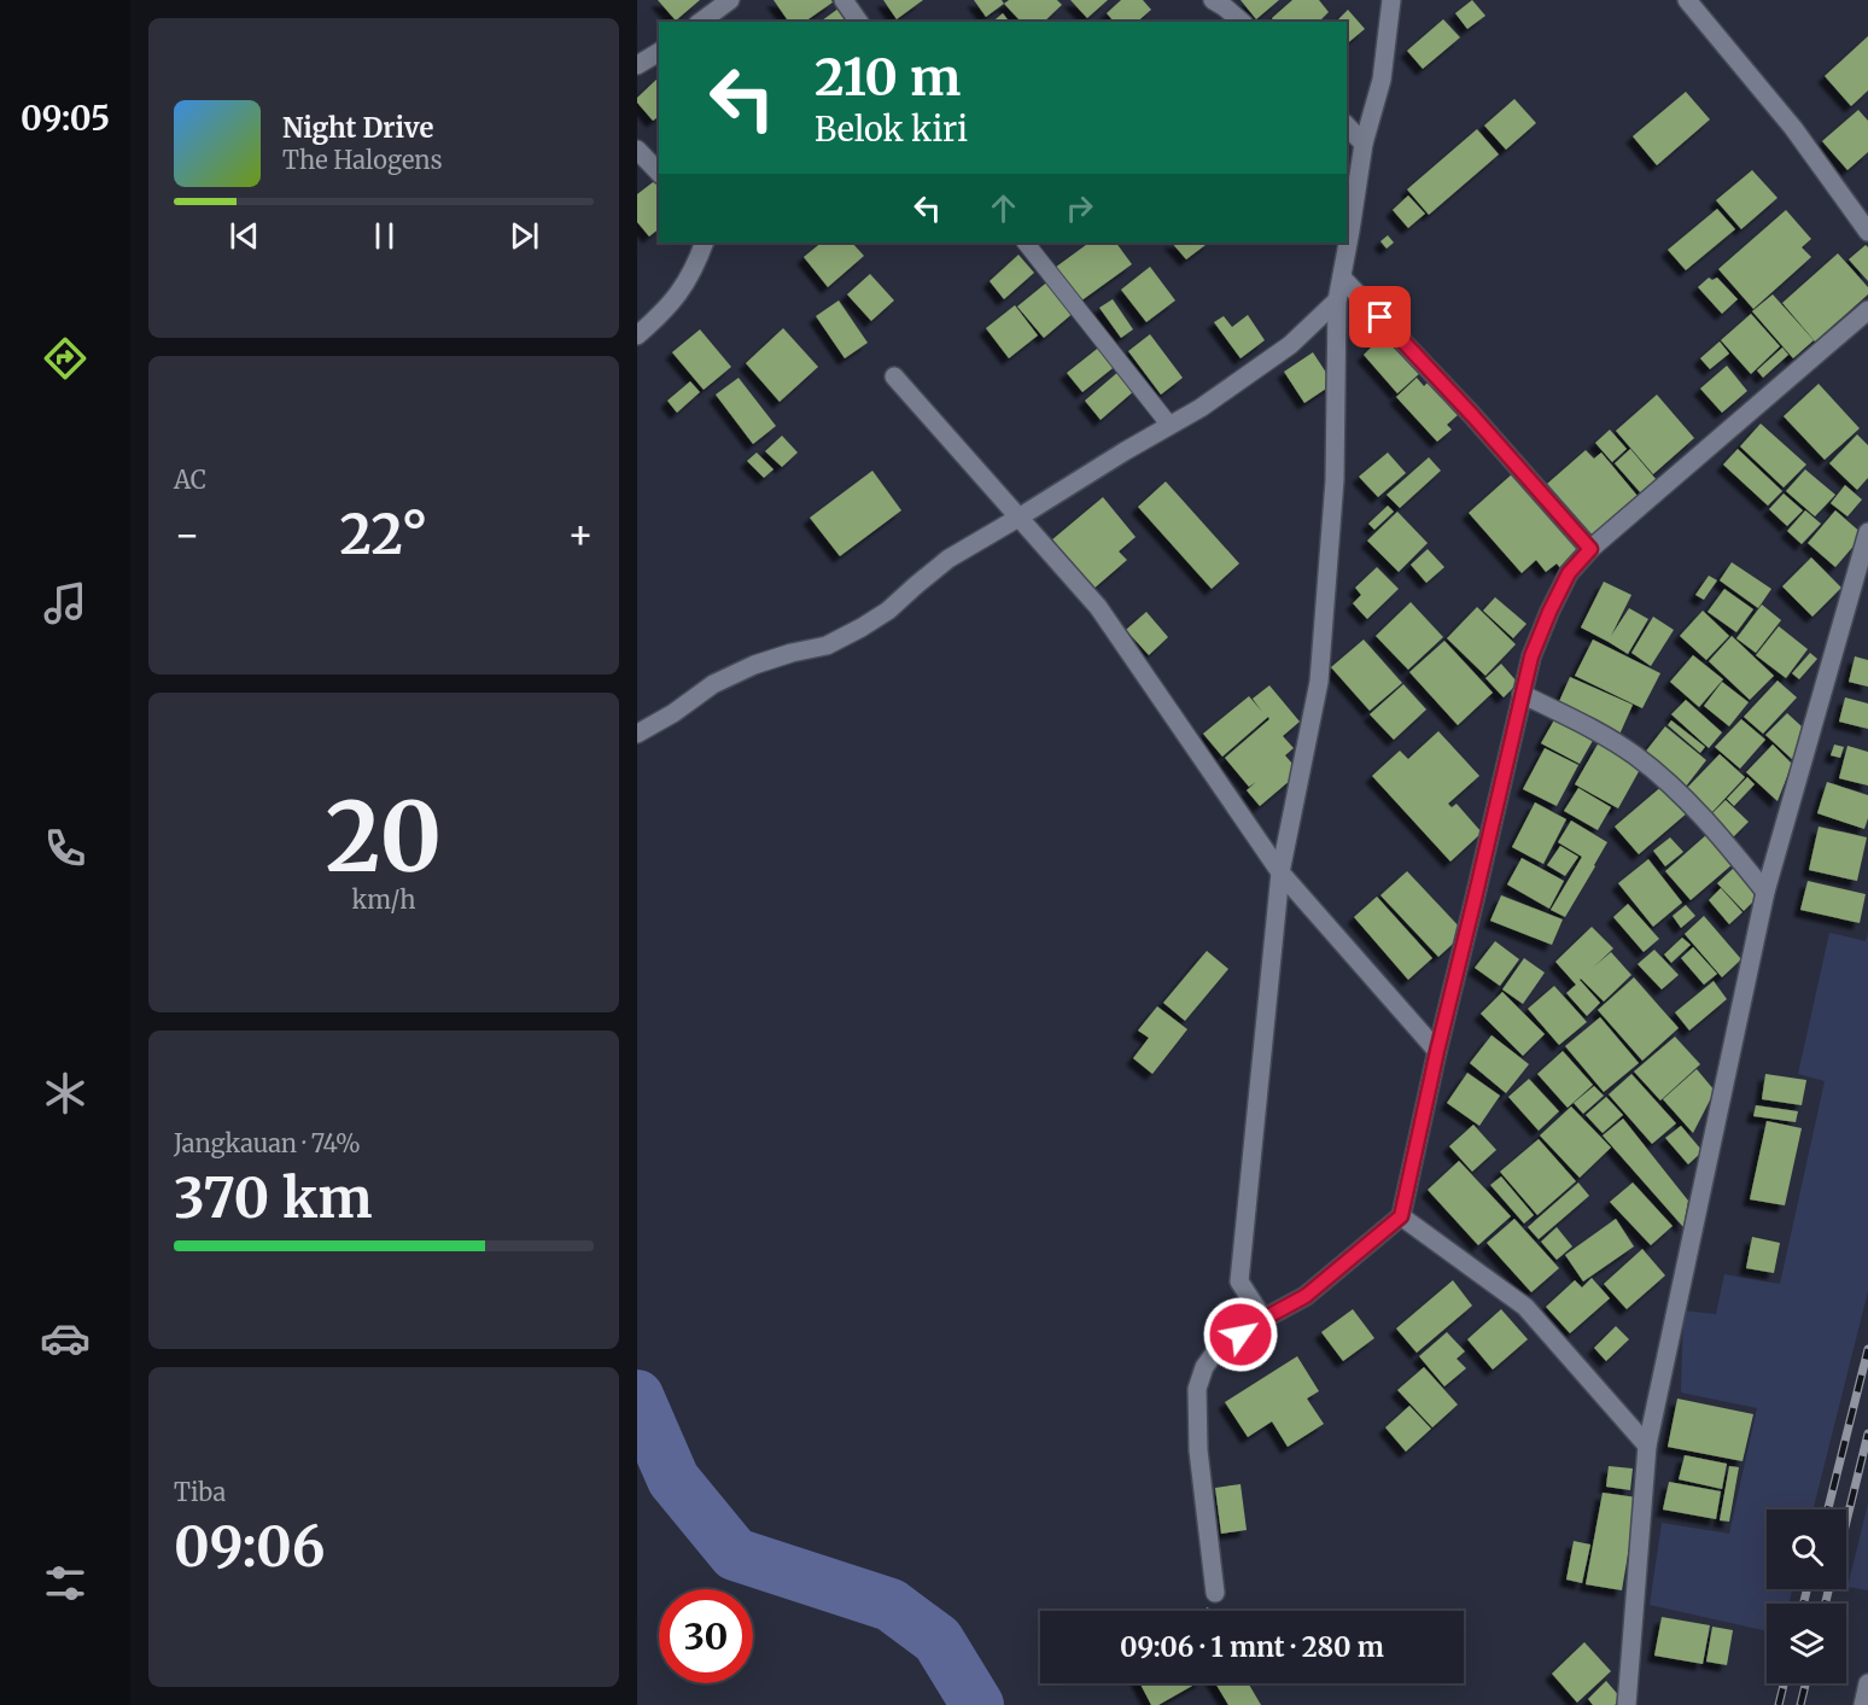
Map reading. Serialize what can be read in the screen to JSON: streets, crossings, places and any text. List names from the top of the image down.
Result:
{
  "page": {
    "tabs": "09:05",
    "turn": ["210 m", "Belok kiri"],
    "song": ["Night Drive", "The Halogens"],
    "tile": [
      "AC",
      ["20", "km/h"],
      ["Jangkauan · 74%", "370 km"],
      ["Tiba", "09:06"]
    ],
    "heat": ["−", "22°", "+"],
    "limit": "30",
    "trip": "09:06 · 1 mnt · 280 m"
  }
}
